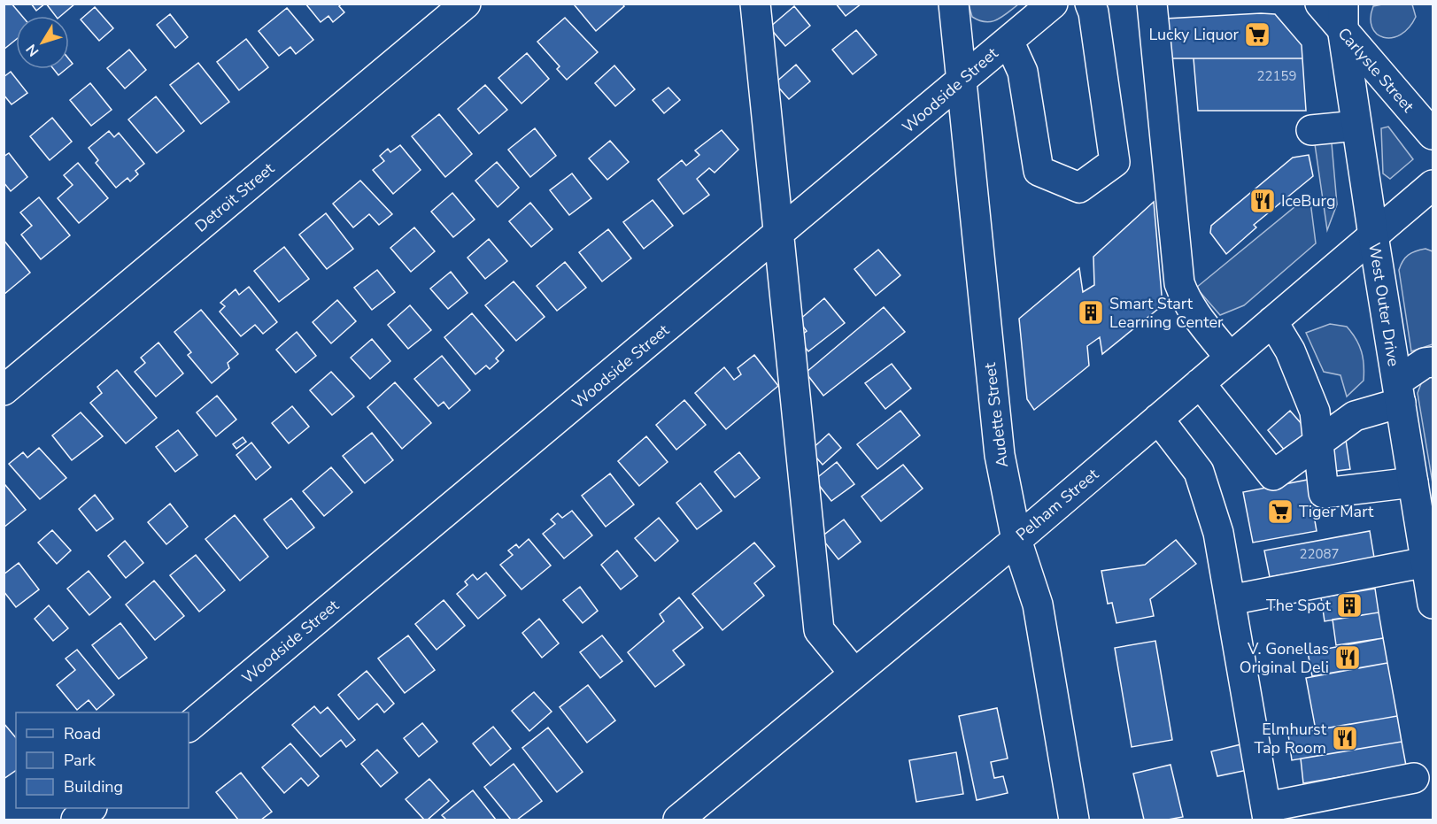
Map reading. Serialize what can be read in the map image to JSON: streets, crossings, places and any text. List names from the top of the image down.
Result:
{
  "streets": {
    "street": [
      "Carlysle Street",
      "Woodside Street",
      "Detroit Street",
      "West Outer Drive",
      "Audette Street",
      "Pelham Street"
    ]
  },
  "crossings": [
    ["Carlysle Street", "West Outer Drive"],
    ["Woodside Street", "Audette Street"],
    ["West Outer Drive", "Pelham Street"],
    ["Audette Street", "Pelham Street"]
  ],
  "places": {
    "supermarket": ["Lucky Liquor", "Tiger Mart"],
    "restaurant": ["IceBurg", "V. Gonellas Original Deli", "Elmhurst Tap Room"],
    "building": ["Smart Start Learning Center", "The Spot"]
  },
  "house_numbers": ["22159", "22087"],
  "legend": ["Road", "Park", "Building"],
  "north": "bottom left"
}
